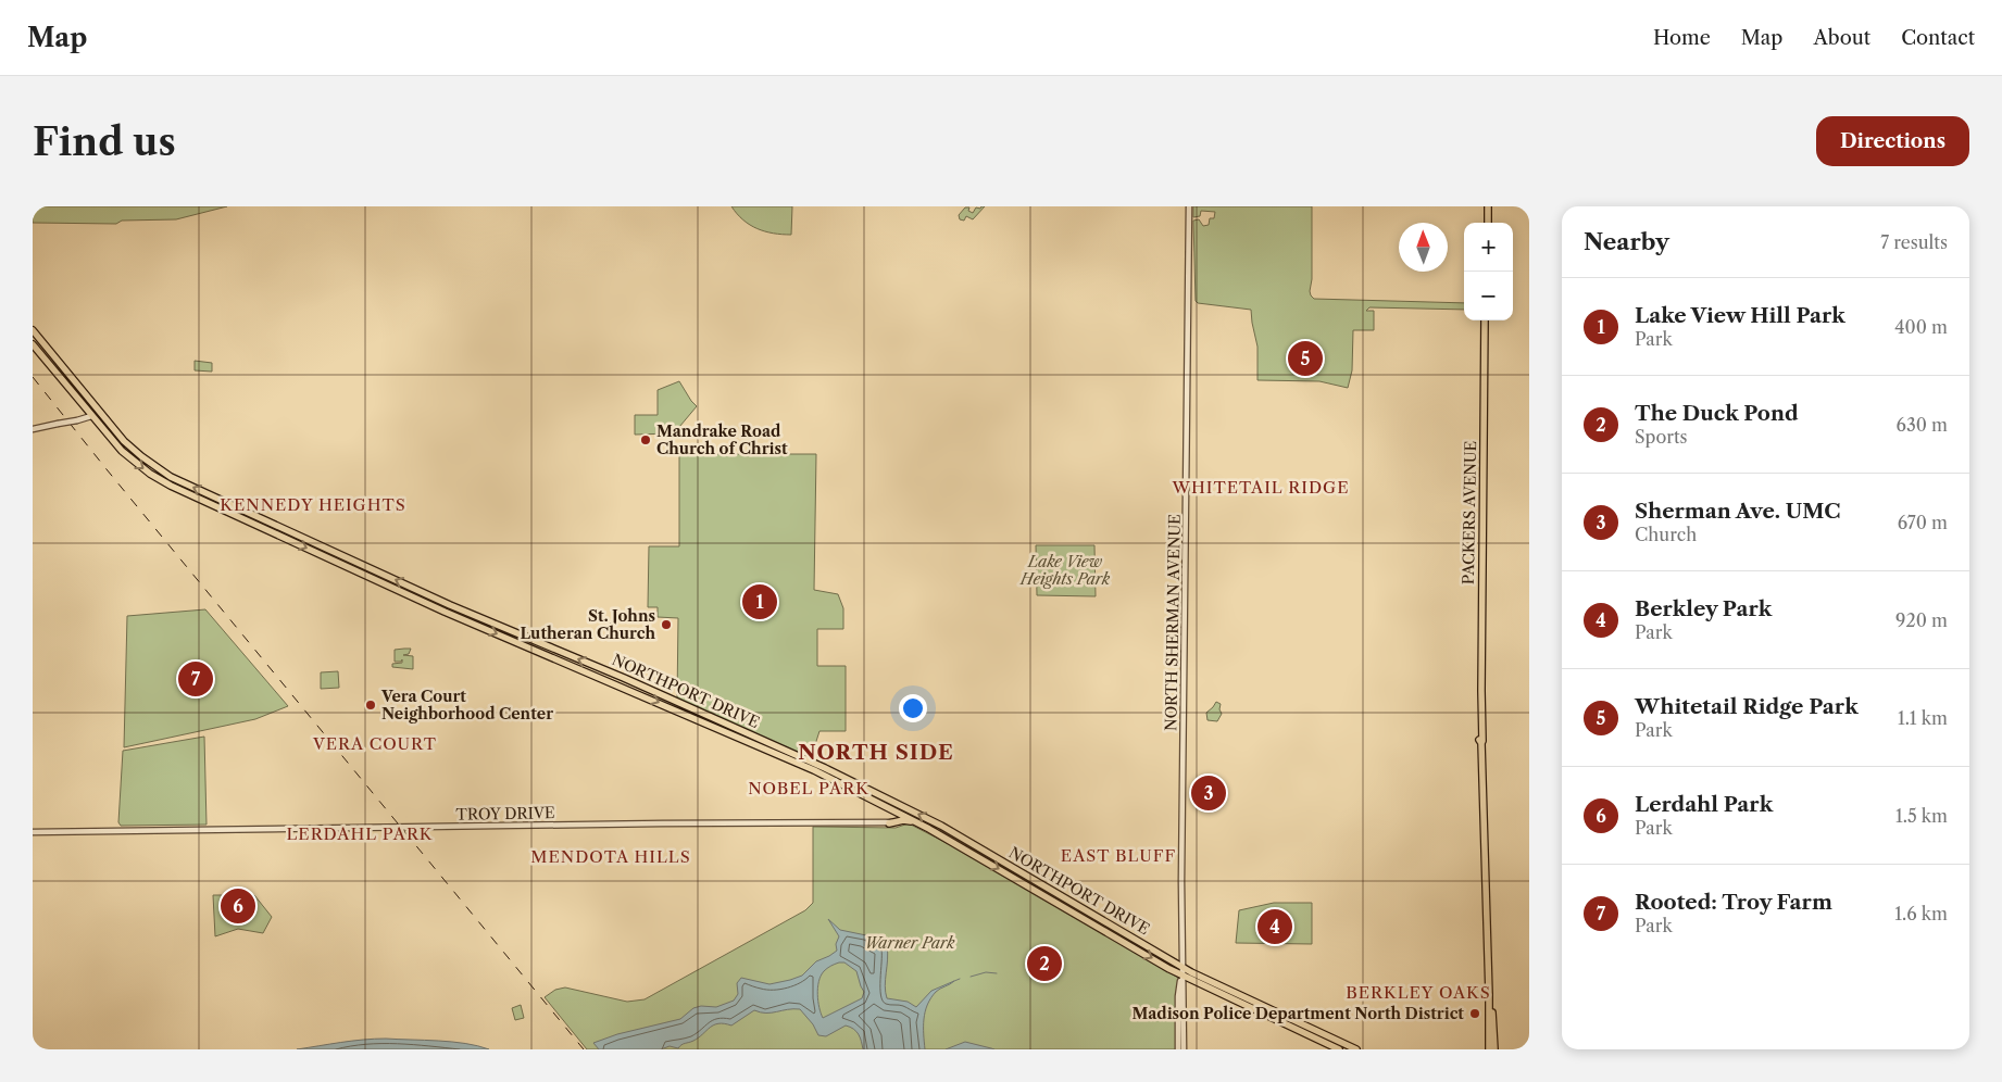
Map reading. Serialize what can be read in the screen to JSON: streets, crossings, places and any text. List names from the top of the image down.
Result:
{
  "streets": {
    "main road": ["PACKERS AVENUE", "NORTHPORT DRIVE"],
    "street": ["NORTH SHERMAN AVENUE", "TROY DRIVE"]
  },
  "crossings": [
    ["NORTH SHERMAN AVENUE", "NORTHPORT DRIVE"]
  ],
  "districts": [
    "WHITETAIL RIDGE",
    "KENNEDY HEIGHTS",
    "VERA COURT",
    "NORTH SIDE",
    "NOBEL PARK",
    "LERDAHL PARK",
    "EAST BLUFF",
    "MENDOTA HILLS",
    "BERKLEY OAKS"
  ],
  "parks": ["Lake View Heights Park", "Warner Park"],
  "places": [
    "Mandrake Road Church of Christ",
    "St. Johns Lutheran Church",
    "Vera Court Neighborhood Center",
    "Madison Police Department North District"
  ],
  "north": "top",
  "page": {
    "header": "Map",
    "nav": [
      "Home",
      "Map",
      "About",
      "Contact"
    ],
    "buttons": "Directions",
    "title": "Find us",
    "heading": ["Nearby", "7 results"],
    "map_buttons": ["+", "−"],
    "list": [
      {
        "mark": "1",
        "name": "Lake View Hill Park",
        "note": "Park",
        "value": "400 m"
      },
      {
        "mark": "2",
        "name": "The Duck Pond",
        "note": "Sports",
        "value": "630 m"
      },
      {
        "mark": "3",
        "name": "Sherman Ave. UMC",
        "note": "Church",
        "value": "670 m"
      },
      {
        "mark": "4",
        "name": "Berkley Park",
        "note": "Park",
        "value": "920 m"
      },
      {
        "mark": "5",
        "name": "Whitetail Ridge Park",
        "note": "Park",
        "value": "1.1 km"
      },
      {
        "mark": "6",
        "name": "Lerdahl Park",
        "note": "Park",
        "value": "1.5 km"
      },
      {
        "mark": "7",
        "name": "Rooted: Troy Farm",
        "note": "Park",
        "value": "1.6 km"
      }
    ],
    "pins": [
      "5",
      "1",
      "7",
      "3",
      "6",
      "4",
      "2"
    ]
  }
}
